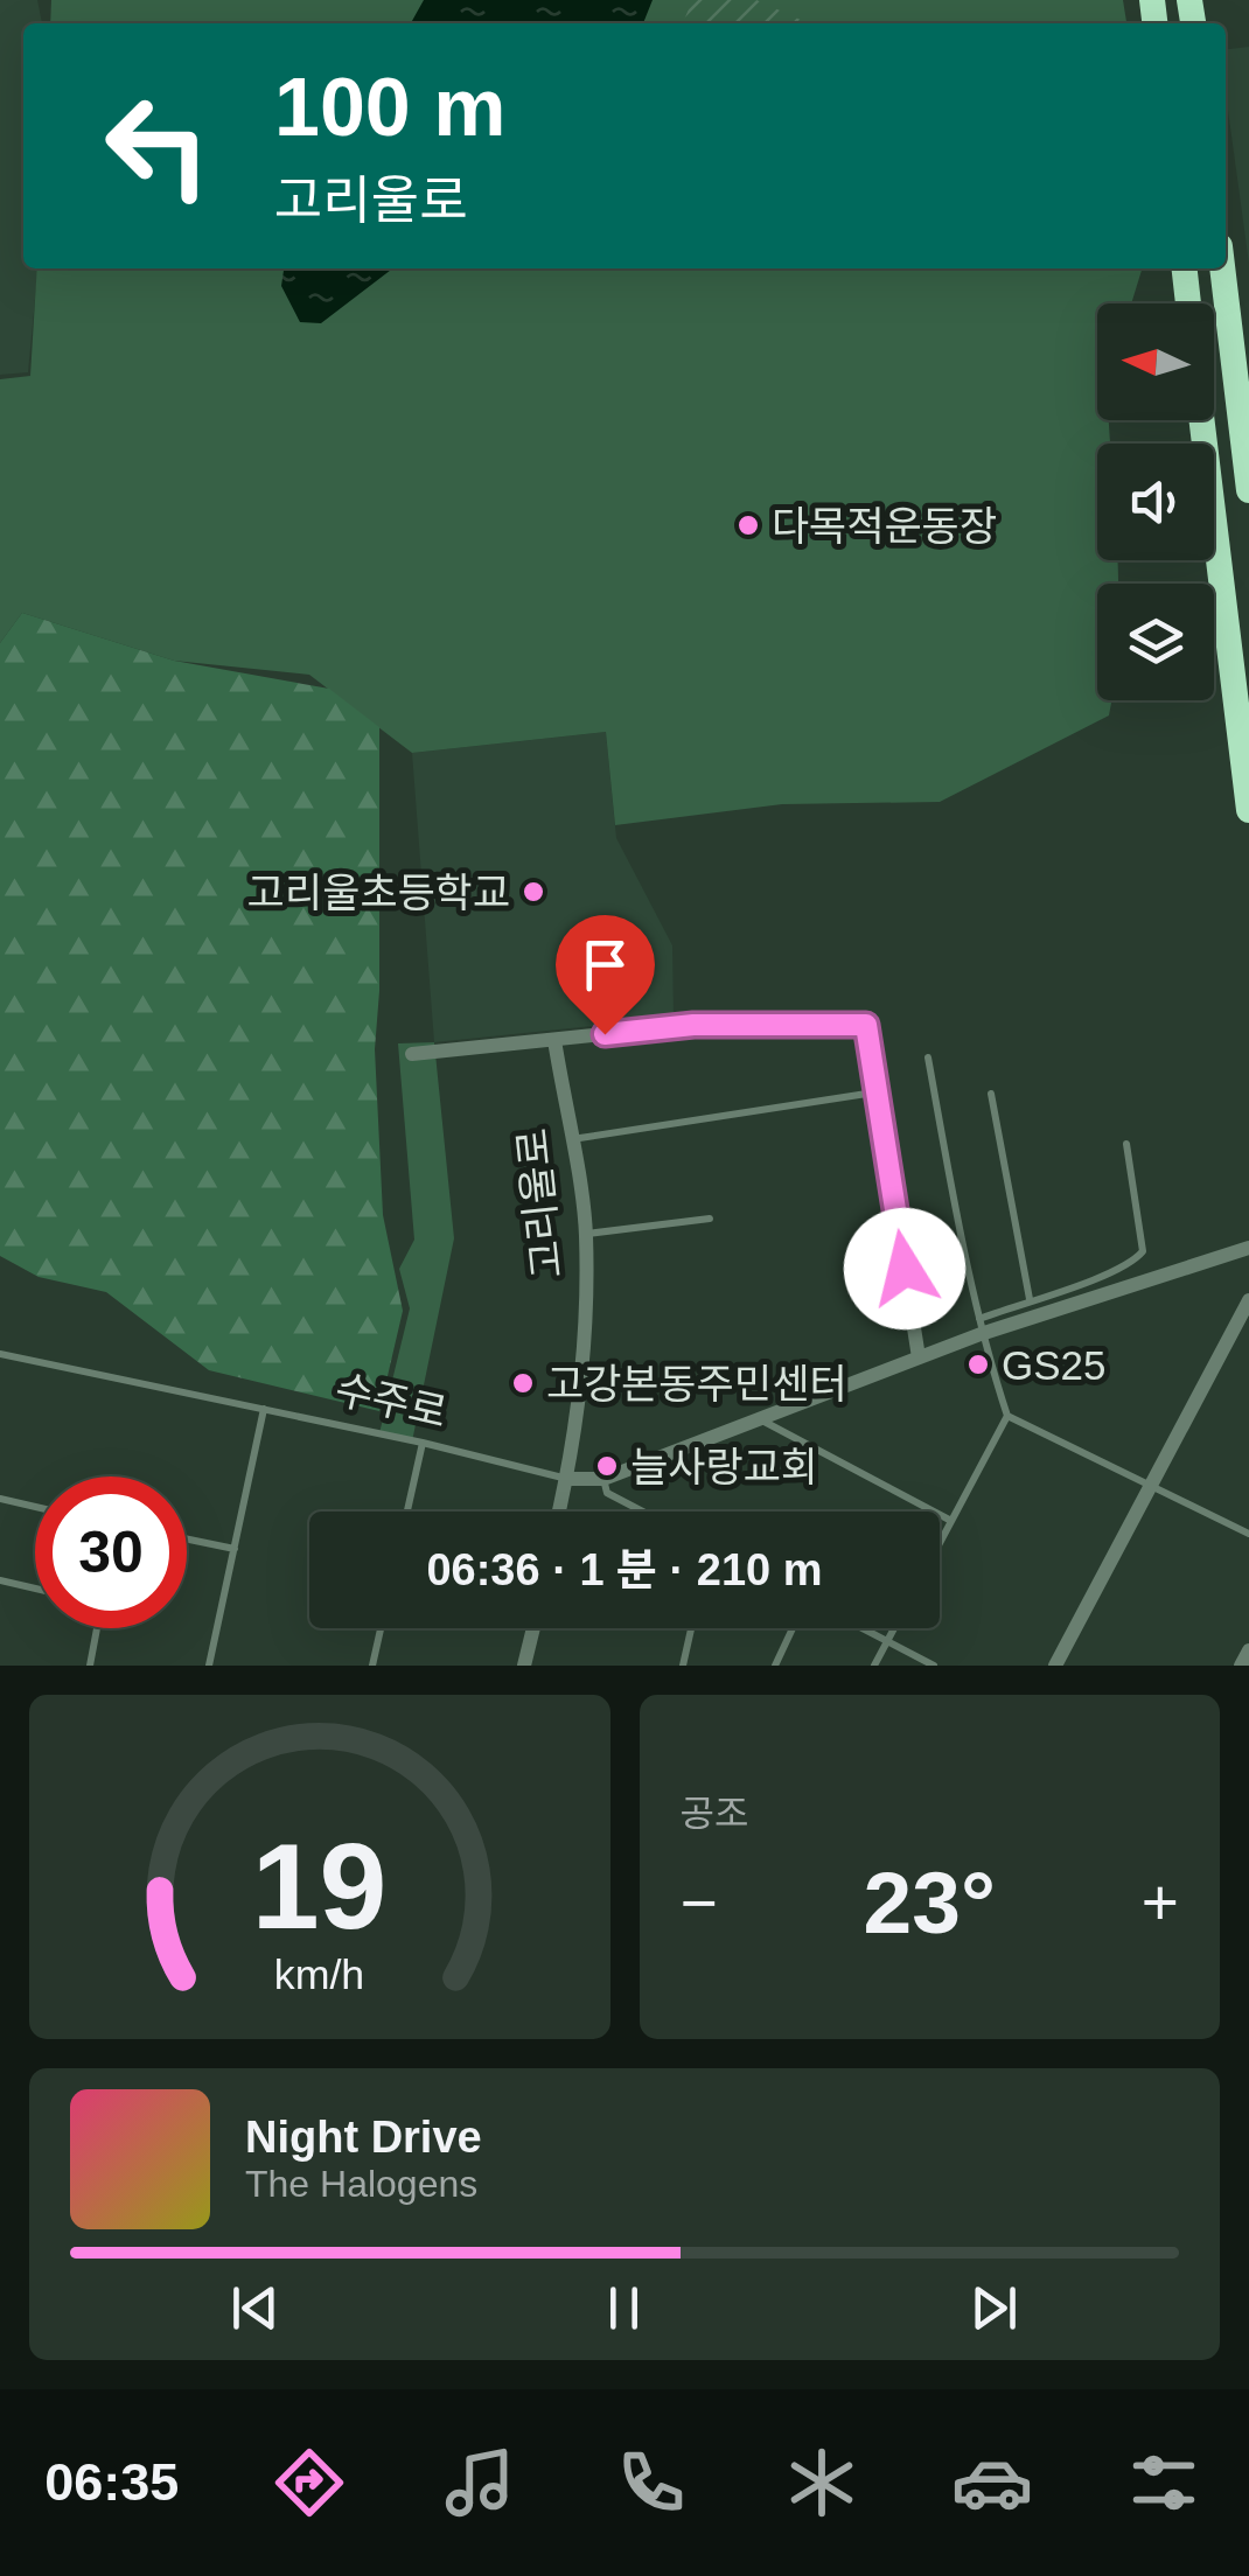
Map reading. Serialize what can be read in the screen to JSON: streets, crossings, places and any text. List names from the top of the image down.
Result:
{
  "streets": {
    "street": ["고리울로", "수주로"]
  },
  "crossings": [
    ["고리울로", "수주로"]
  ],
  "places": [
    "다목적운동장",
    "고리울초등학교",
    "GS25",
    "고강본동주민센터",
    "늘사랑교회"
  ],
  "north": "left",
  "page": {
    "turn": ["100 m", "고리울로"],
    "limit": "30",
    "trip": "06:36 · 1 분 · 210 m",
    "tile": "공조",
    "heat": ["−", "23°", "+"],
    "song": ["Night Drive", "The Halogens"],
    "tabs": "06:35",
    "gauge": ["19", "km/h"]
  }
}
